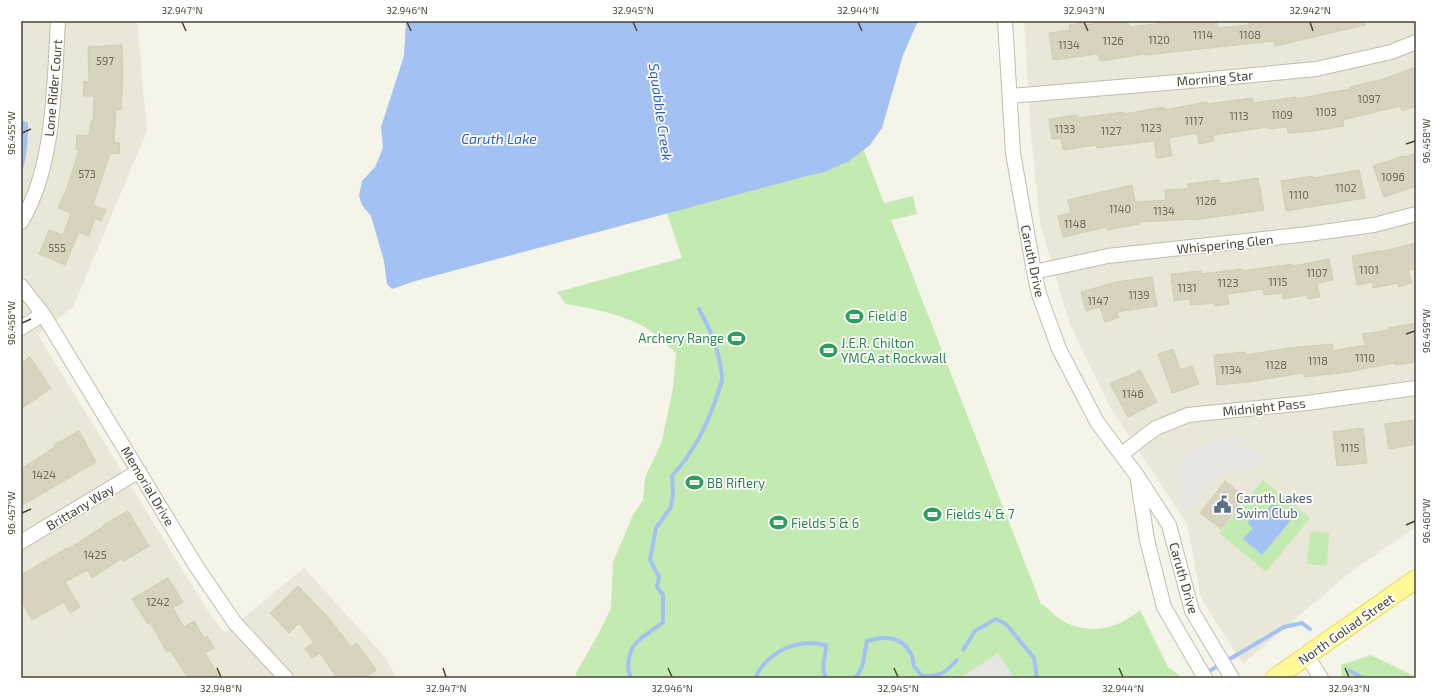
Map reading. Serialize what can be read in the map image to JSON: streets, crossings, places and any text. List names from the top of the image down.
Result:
{
  "streets": {
    "main road": ["North Goliad Street"],
    "street": [
      "Morning Star",
      "Lone Rider Court",
      "Whispering Glen",
      "Caruth Drive",
      "Midnight Pass",
      "Memorial Drive",
      "Brittany Way"
    ]
  },
  "crossings": [
    ["Morning Star", "Caruth Drive"],
    ["Whispering Glen", "Caruth Drive"],
    ["Caruth Drive", "Midnight Pass"],
    ["Memorial Drive", "Brittany Way"]
  ],
  "water": ["Squabble Creek", "Caruth Lake"],
  "places": {
    "sports": [
      "Field 8",
      "Archery Range",
      "J.E.R. Chilton YMCA at Rockwall",
      "BB Riflery",
      "Fields 4 & 7",
      "Fields 5 & 6"
    ],
    "public building": ["Caruth Lakes Swim Club"]
  },
  "house_numbers": [
    "1114",
    "1108",
    "1120",
    "1126",
    "1134",
    "597",
    "1097",
    "1103",
    "1109",
    "1113",
    "1117",
    "1123",
    "1133",
    "1127",
    "573",
    "1096",
    "1102",
    "1110",
    "1126",
    "1140",
    "1134",
    "1148",
    "555",
    "1101",
    "1107",
    "1115",
    "1123",
    "1131",
    "1139",
    "1147",
    "1110",
    "1118",
    "1128",
    "1134",
    "1146",
    "1115",
    "1424",
    "1425",
    "1242"
  ],
  "coordinates": [
    "32.947°N",
    "32.946°N",
    "32.945°N",
    "32.944°N",
    "32.943°N",
    "32.942°N",
    "96.455°W",
    "96.458°W",
    "96.456°W",
    "96.459°W",
    "96.457°W",
    "96.460°W",
    "32.948°N"
  ]
}
